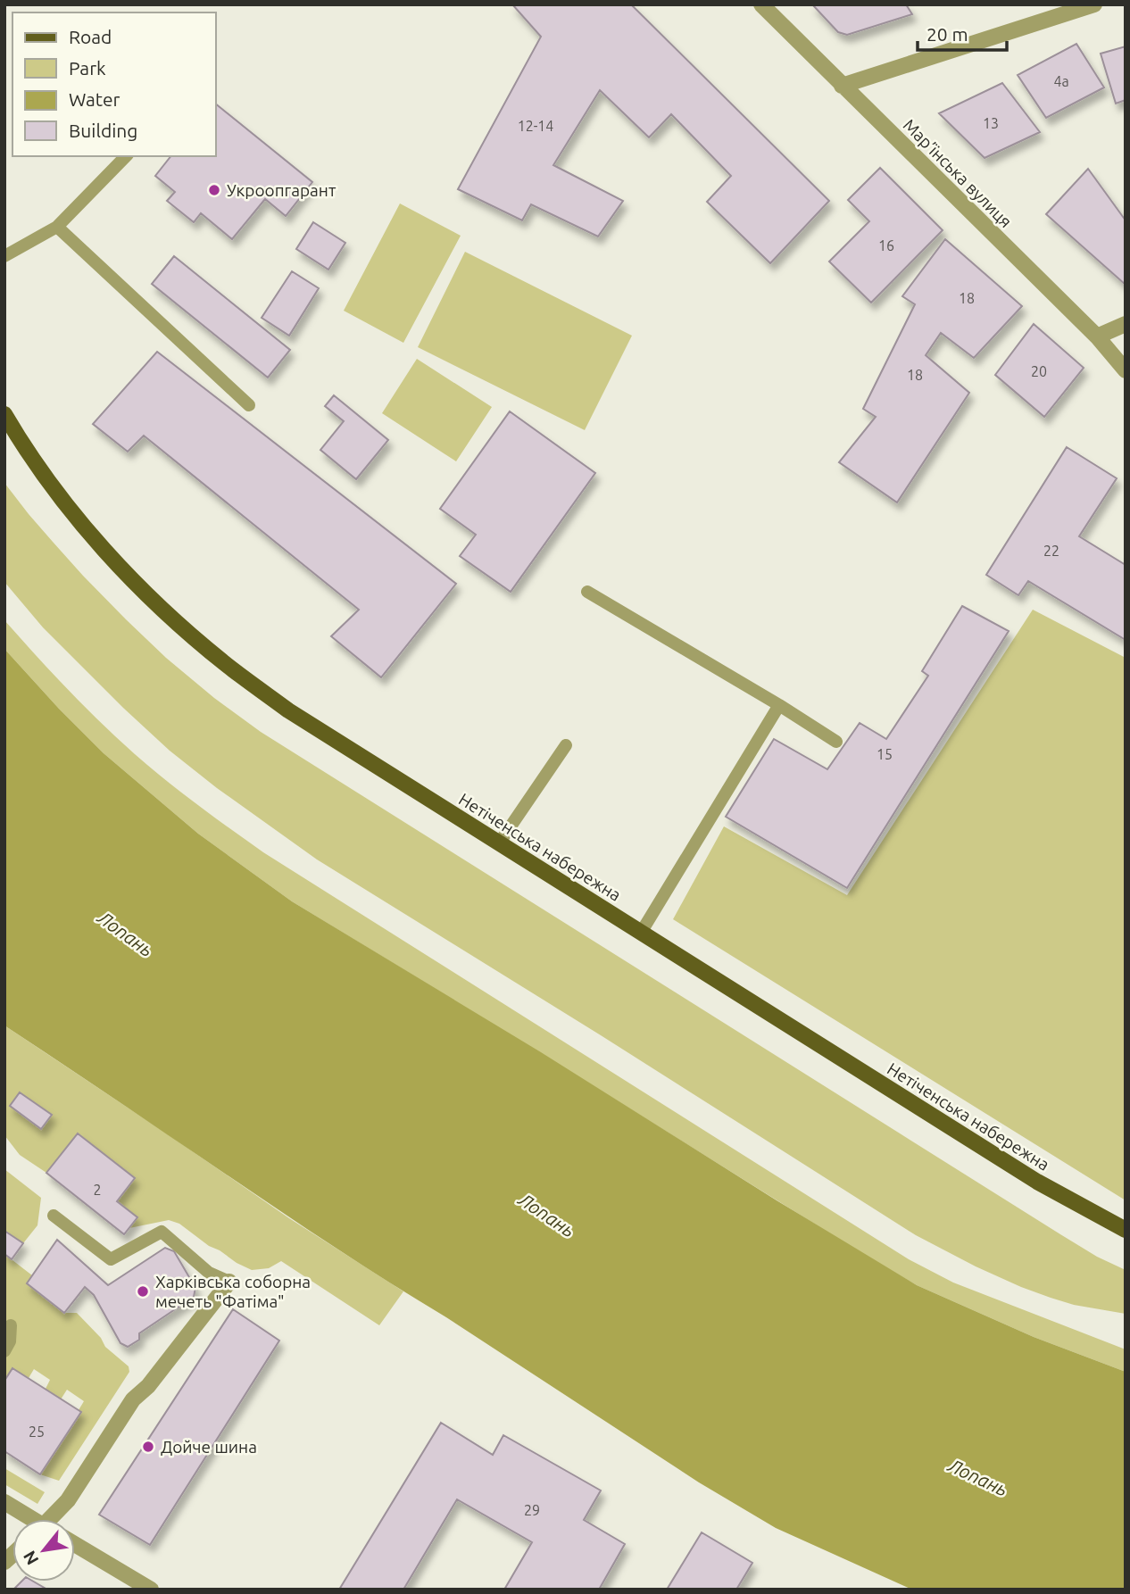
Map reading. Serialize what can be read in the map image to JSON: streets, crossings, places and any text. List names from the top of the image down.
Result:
{
  "streets": {
    "main road": ["Нетіченська набережна"],
    "street": ["Мар’їнська вулиця"]
  },
  "water": ["Лопань"],
  "places": ["Укроопгарант", "Харківська соборна мечеть \"Фатіма\"", "Дойче шина"],
  "house_numbers": [
    "4а",
    "13",
    "12-14",
    "16",
    "18",
    "20",
    "18",
    "22",
    "15",
    "2",
    "25",
    "29"
  ],
  "legend": [
    "Road",
    "Park",
    "Water",
    "Building"
  ],
  "scale_bar": "20 m",
  "north": "bottom left"
}
